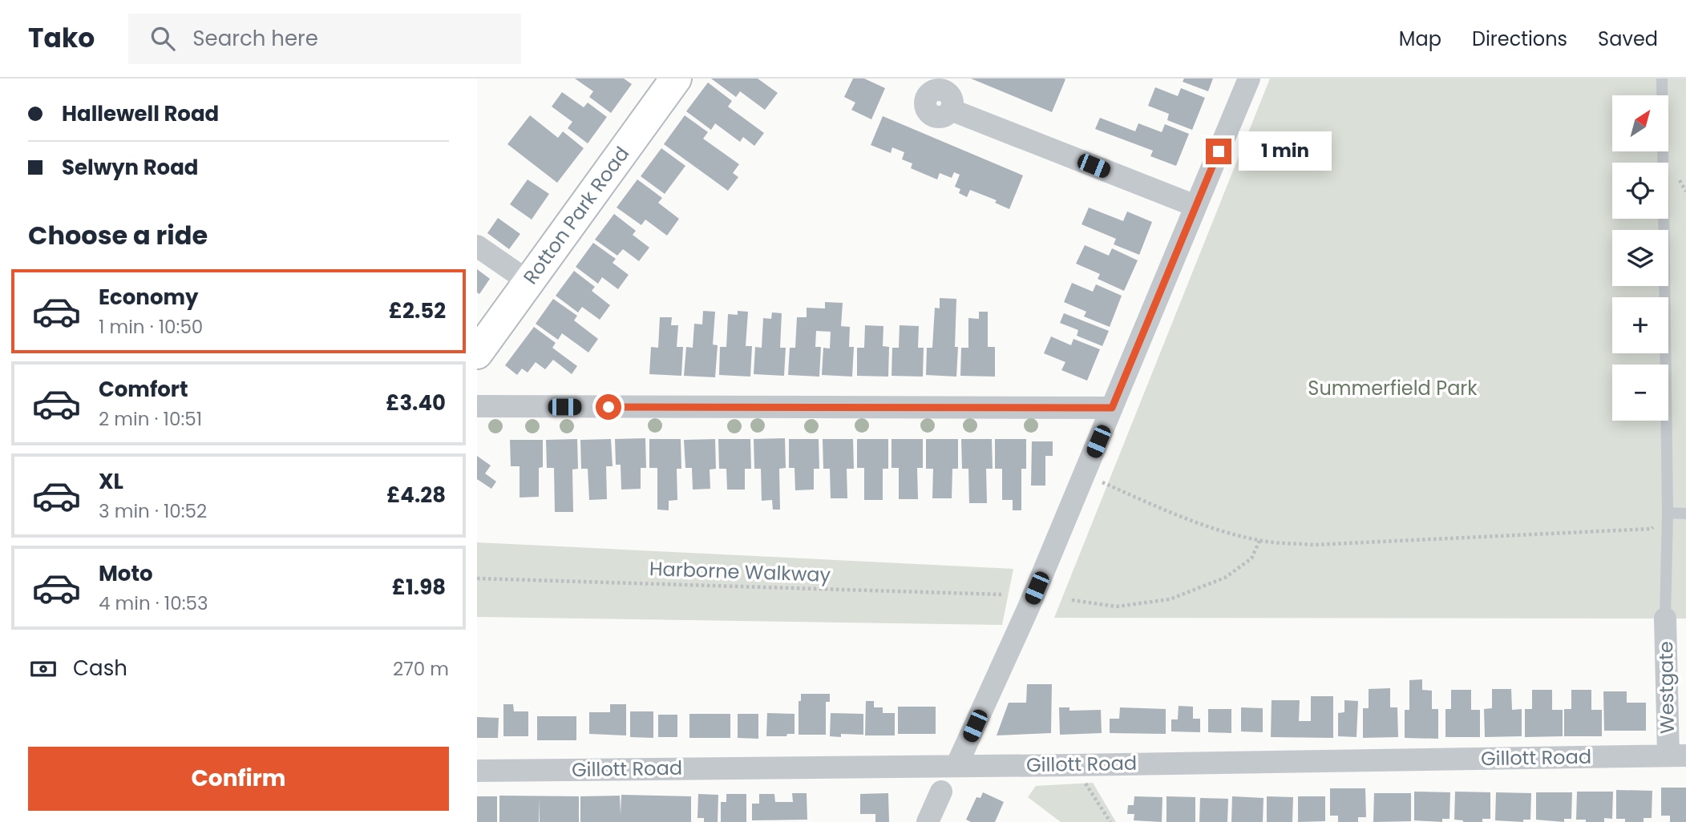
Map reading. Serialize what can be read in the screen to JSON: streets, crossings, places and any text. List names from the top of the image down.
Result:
{
  "streets": {
    "main road": ["Rotton Park Road"],
    "street": ["Westgate", "Gillott Road"],
    "path": ["Harborne Walkway"]
  },
  "crossings": [
    ["Westgate", "Gillott Road"]
  ],
  "parks": ["Summerfield Park"],
  "north": "top right",
  "page": {
    "header": "Tako",
    "search": "Search here",
    "nav": ["Map", "Directions", "Saved"],
    "banner": ["Hallewell Road", "Selwyn Road"],
    "map_buttons": ["+", "−"],
    "bubble": "1 min",
    "heading": "Choose a ride",
    "list": [
      {
        "name": "Economy",
        "note": "1 min · 10:50",
        "value": "£2.52"
      },
      {
        "name": "Comfort",
        "note": "2 min · 10:51",
        "value": "£3.40"
      },
      {
        "name": "XL",
        "note": "3 min · 10:52",
        "value": "£4.28"
      },
      {
        "name": "Moto",
        "note": "4 min · 10:53",
        "value": "£1.98"
      }
    ],
    "pay": ["Cash", "270 m"],
    "buttons": "Confirm"
  }
}
